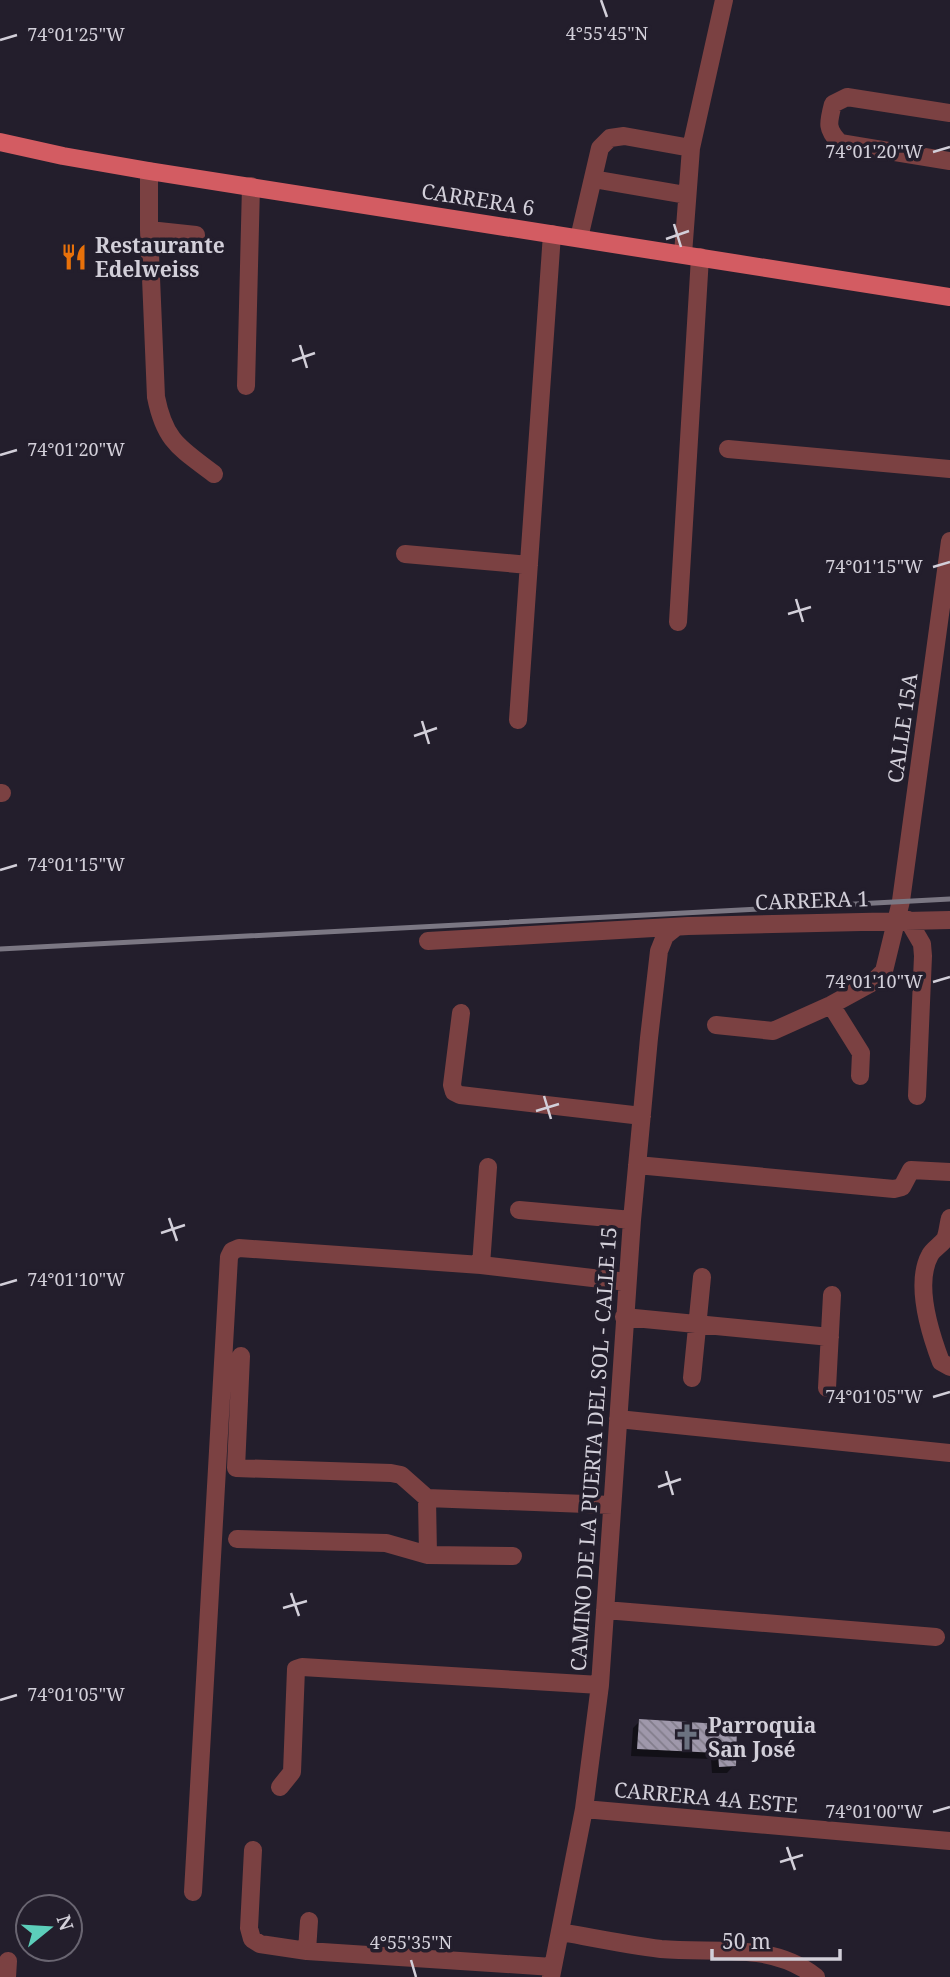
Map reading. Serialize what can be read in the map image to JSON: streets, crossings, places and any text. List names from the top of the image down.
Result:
{
  "streets": {
    "main road": ["CARRERA 6"],
    "street": [
      "CALLE 15A",
      "CARRERA 1",
      "CAMINO DE LA PUERTA DEL SOL - CALLE 15",
      "CARRERA 4A ESTE"
    ]
  },
  "crossings": [
    ["CALLE 15A", "CARRERA 1"],
    ["CARRERA 1", "CAMINO DE LA PUERTA DEL SOL - CALLE 15"],
    ["CAMINO DE LA PUERTA DEL SOL - CALLE 15", "CARRERA 4A ESTE"]
  ],
  "places": {
    "restaurant": ["Restaurante Edelweiss"],
    "church": ["Parroquia San José"]
  },
  "scale_bar": "50 m",
  "north": "right",
  "coordinates": [
    "4°55'45\"N",
    "74°01'25\"W",
    "74°01'20\"W",
    "74°01'15\"W",
    "74°01'10\"W",
    "74°01'05\"W",
    "74°01'00\"W",
    "4°55'35\"N"
  ]
}
